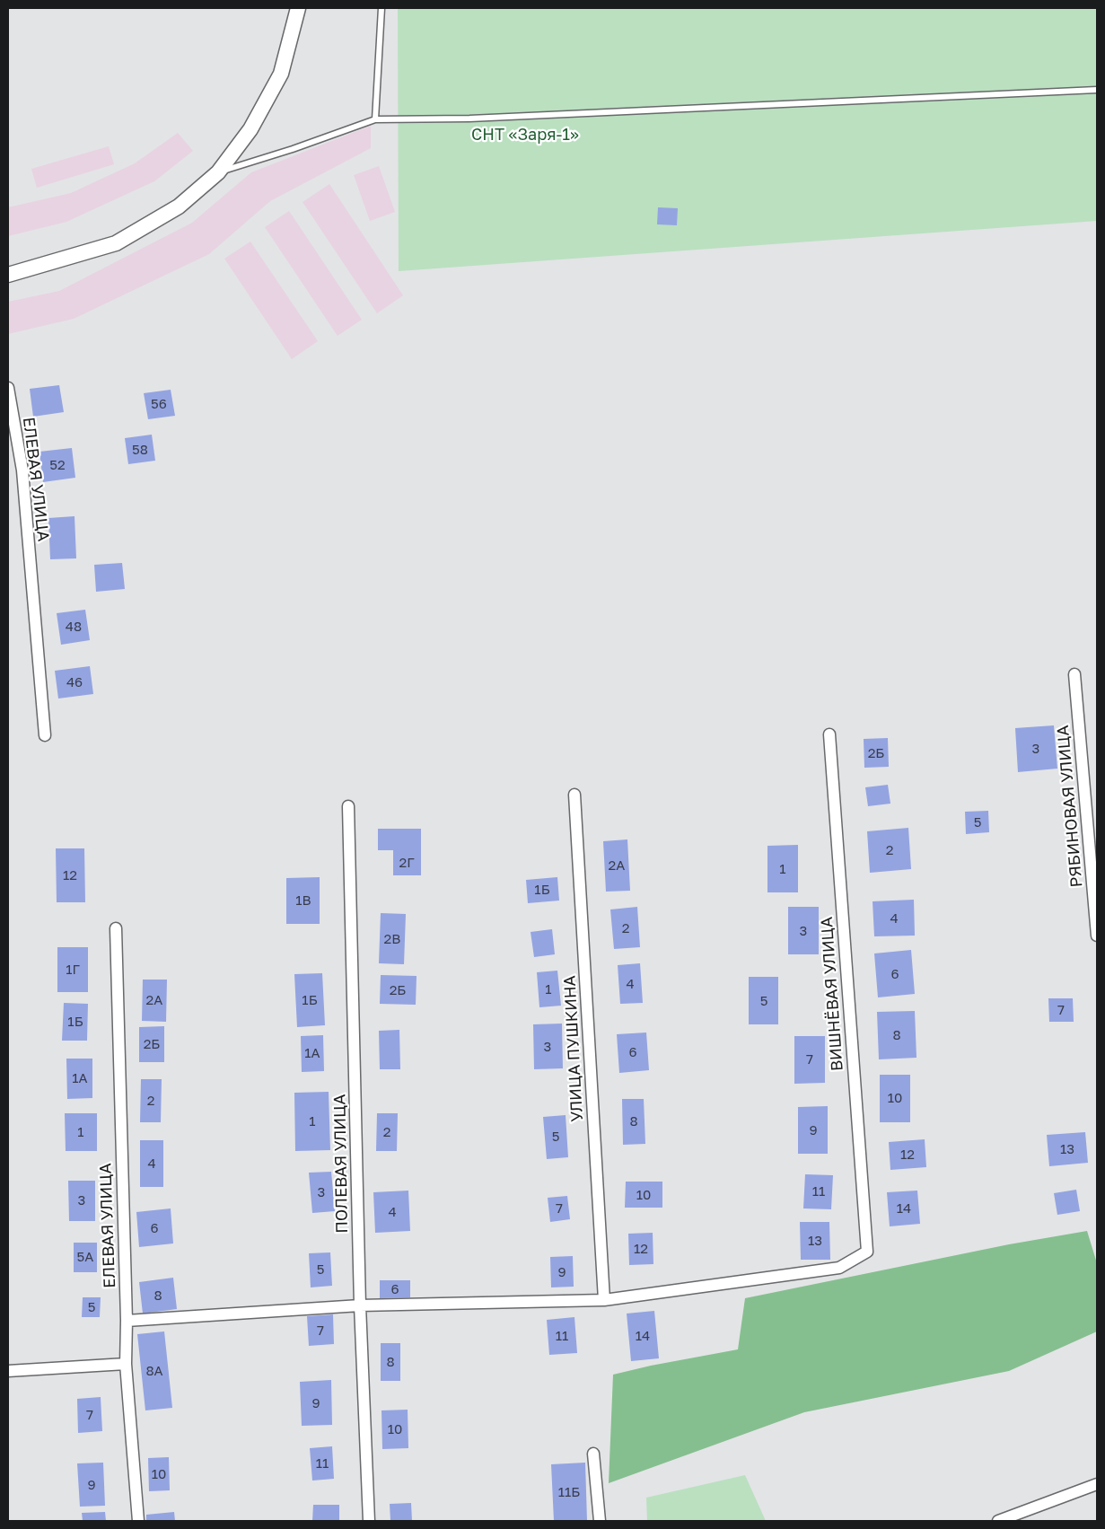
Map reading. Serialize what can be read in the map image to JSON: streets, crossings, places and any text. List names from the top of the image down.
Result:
{
  "streets": {
    "street": [
      "ЕЛЕВАЯ УЛИЦА",
      "РЯБИНОВАЯ УЛИЦА",
      "ВИШНЁВАЯ УЛИЦА",
      "УЛИЦА ПУШКИНА",
      "ПОЛЕВАЯ УЛИЦА"
    ]
  },
  "crossings": [
    ["ВИШНЁВАЯ УЛИЦА", "УЛИЦА ПУШКИНА"]
  ],
  "parks": ["СНТ «Заря-1»"],
  "house_numbers": [
    "56",
    "58",
    "52",
    "48",
    "46",
    "3",
    "2Б",
    "5",
    "2",
    "2Г",
    "2А",
    "1",
    "12",
    "1Б",
    "1В",
    "4",
    "2",
    "3",
    "2В",
    "1Г",
    "6",
    "4",
    "1",
    "2Б",
    "2А",
    "1Б",
    "5",
    "7",
    "1Б",
    "8",
    "2Б",
    "3",
    "6",
    "1А",
    "7",
    "1А",
    "10",
    "2",
    "1",
    "8",
    "9",
    "1",
    "2",
    "5",
    "13",
    "12",
    "4",
    "11",
    "3",
    "10",
    "3",
    "7",
    "14",
    "4",
    "6",
    "13",
    "12",
    "5А",
    "5",
    "9",
    "6",
    "8",
    "5",
    "7",
    "11",
    "14",
    "8",
    "8А",
    "9",
    "7",
    "10",
    "11",
    "10",
    "9",
    "11Б"
  ]
}
